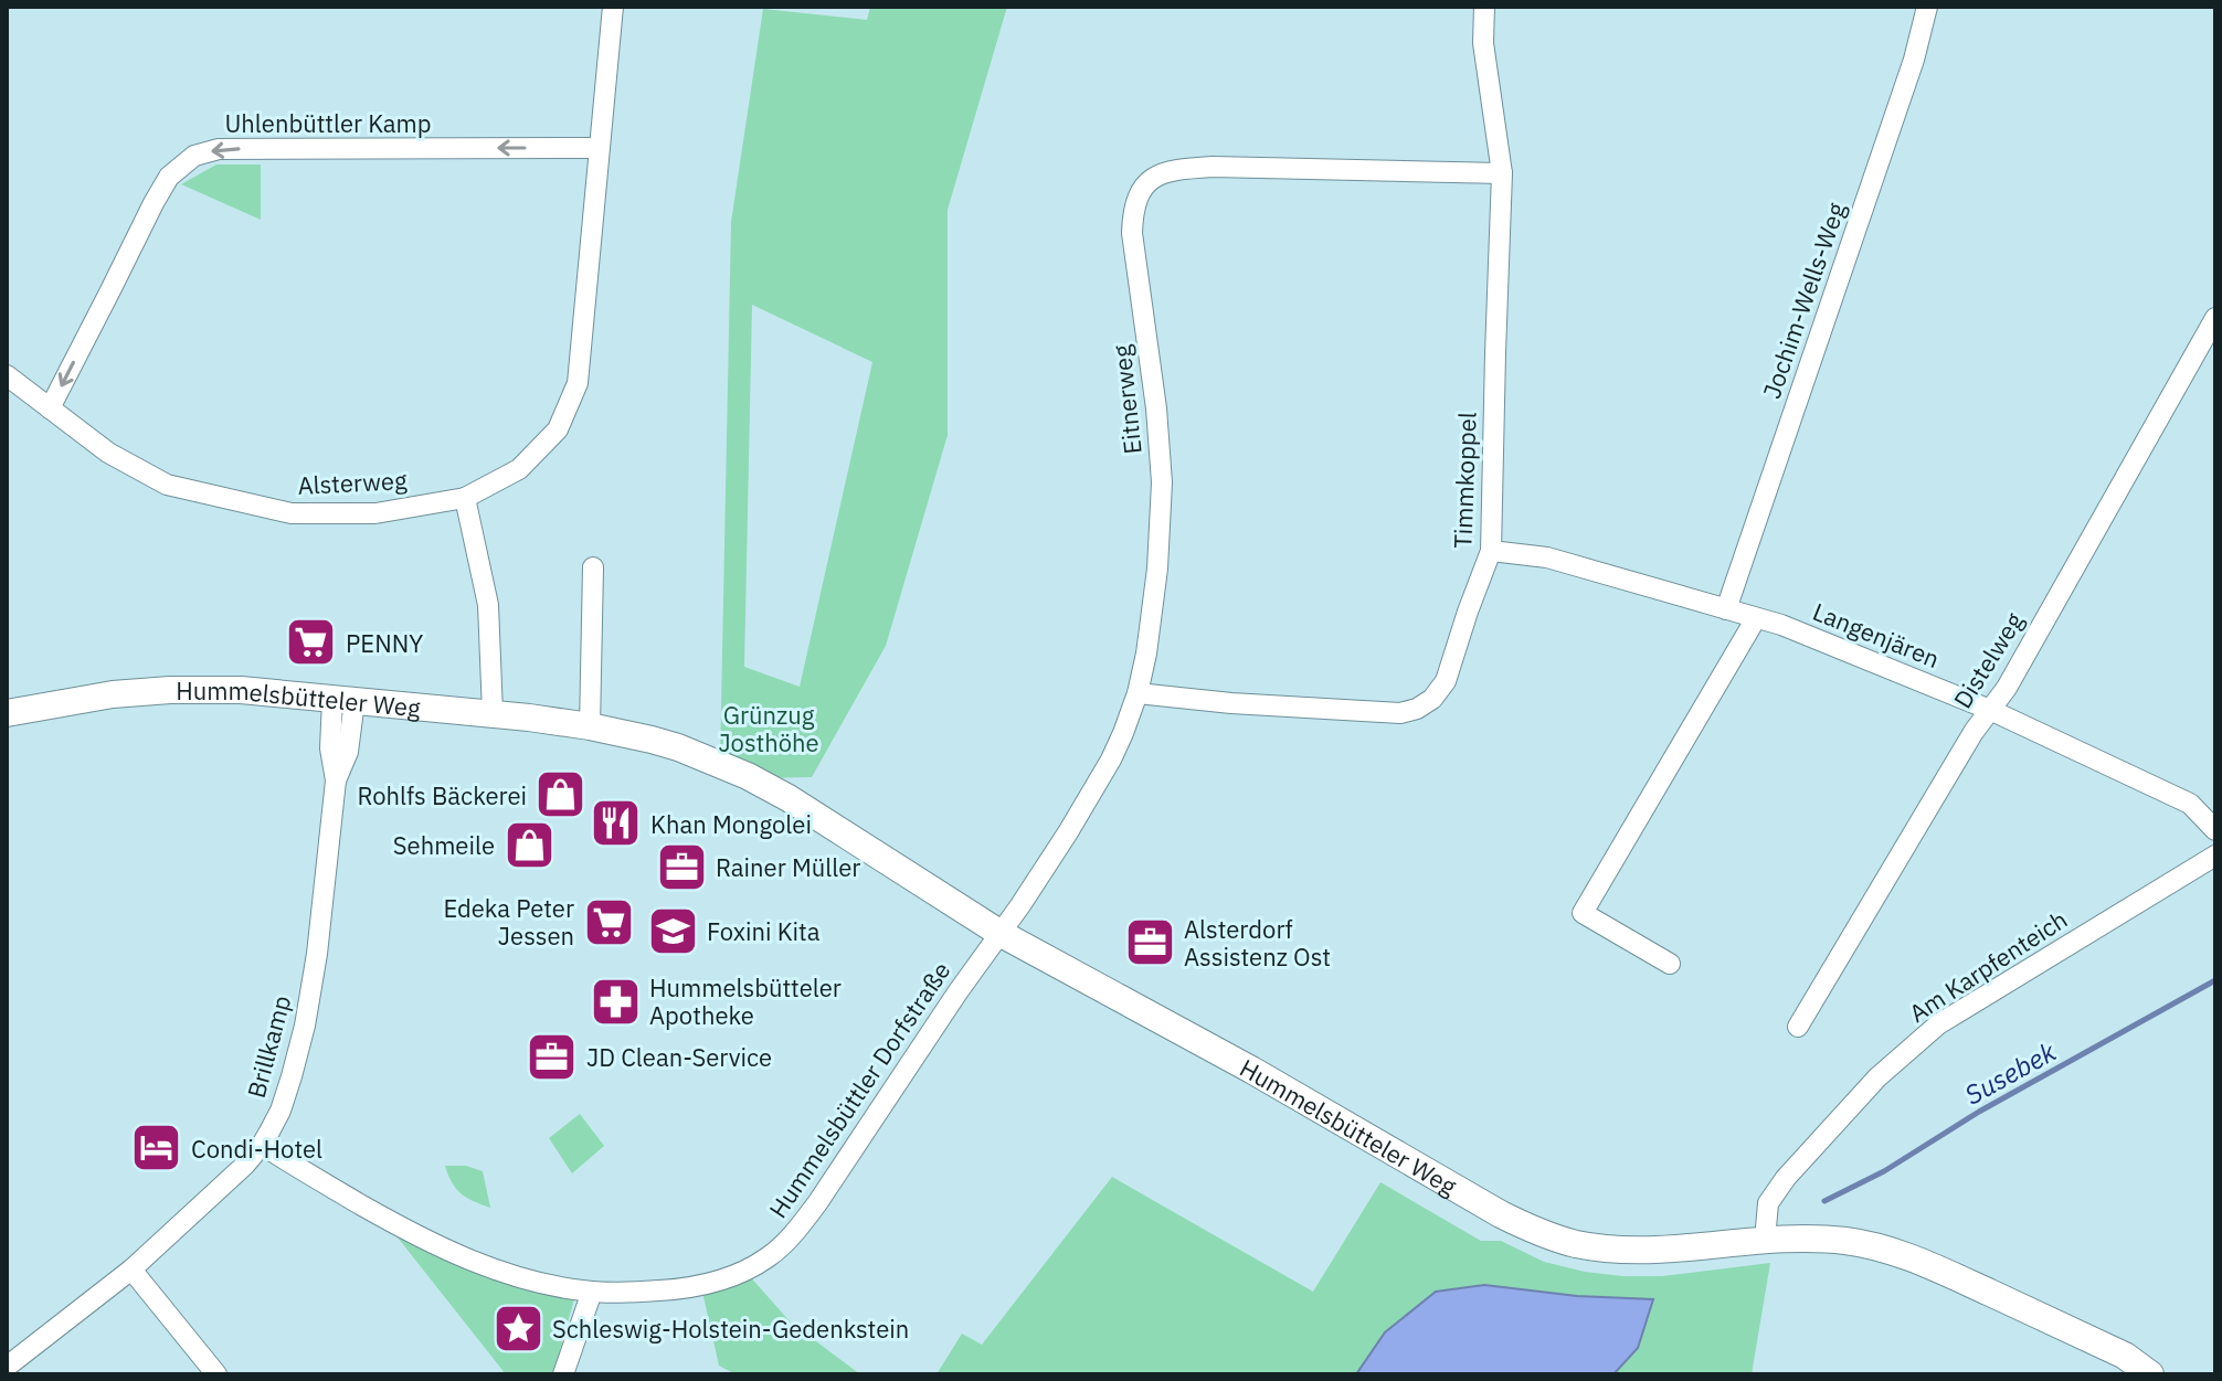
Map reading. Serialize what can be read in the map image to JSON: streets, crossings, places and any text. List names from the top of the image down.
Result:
{
  "streets": {
    "street": [
      "Uhlenbüttler Kamp",
      "Jochim-Wells-Weg",
      "Eitnerweg",
      "Timmkoppel",
      "Alsterweg",
      "Langenjären",
      "Distelweg",
      "Hummelsbütteler Weg",
      "Am Karpfenteich",
      "Brillkamp",
      "Hummelsbüttler Dorfstraße"
    ]
  },
  "crossings": [
    ["Uhlenbüttler Kamp", "Alsterweg"],
    ["Jochim-Wells-Weg", "Langenjären"],
    ["Eitnerweg", "Timmkoppel"],
    ["Eitnerweg", "Hummelsbütteler Weg"],
    ["Eitnerweg", "Hummelsbüttler Dorfstraße"],
    ["Timmkoppel", "Langenjären"],
    ["Langenjären", "Distelweg"],
    ["Hummelsbütteler Weg", "Am Karpfenteich"],
    ["Hummelsbütteler Weg", "Brillkamp"],
    ["Hummelsbütteler Weg", "Hummelsbüttler Dorfstraße"],
    ["Brillkamp", "Hummelsbüttler Dorfstraße"]
  ],
  "one_way": ["Uhlenbüttler Kamp"],
  "water": ["Susebek"],
  "parks": ["Grünzug Josthöhe"],
  "places": {
    "supermarket": ["PENNY", "Edeka Peter Jessen"],
    "shop": ["Rohlfs Bäckerei", "Sehmeile"],
    "restaurant": ["Khan Mongolei"],
    "office": ["Rainer Müller", "Alsterdorf Assistenz Ost", "JD Clean-Service"],
    "school or university": ["Foxini Kita"],
    "pharmacy": ["Hummelsbütteler Apotheke"],
    "hotel": ["Condi-Hotel"],
    "place": ["Schleswig-Holstein-Gedenkstein"]
  }
}
